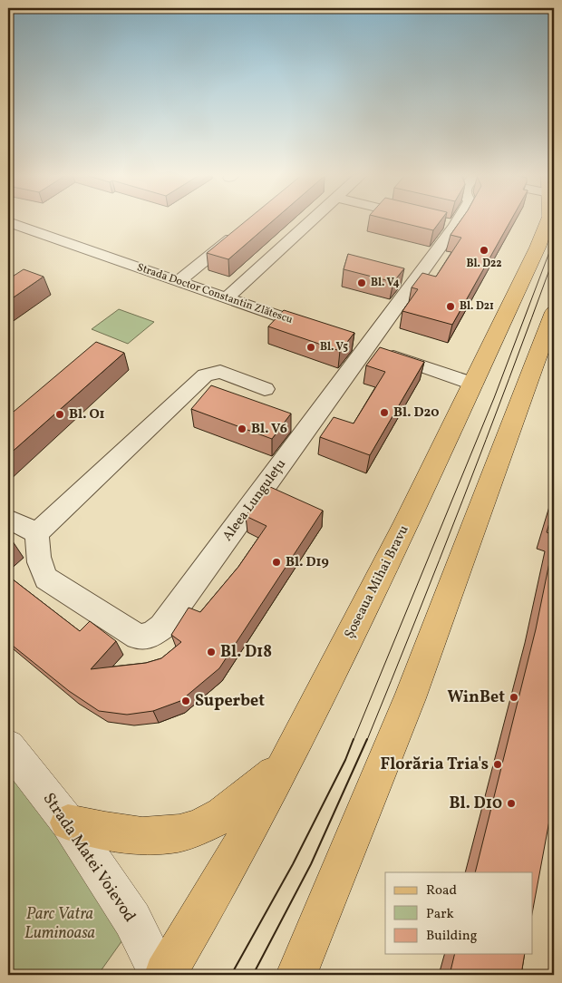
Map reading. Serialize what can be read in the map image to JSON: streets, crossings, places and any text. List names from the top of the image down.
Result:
{
  "streets": {
    "main road": ["Șoseaua Mihai Bravu"],
    "street": ["Strada Doctor Constantin Zlătescu", "Aleea Lungulețu", "Strada Matei Voievod"]
  },
  "parks": ["Parc Vatra Luminoasa"],
  "places": [
    "Bl. D22",
    "Bl. V4",
    "Bl. D21",
    "Bl. V5",
    "Bl. D20",
    "Bl. O1",
    "Bl. V6",
    "Bl. D19",
    "Bl. D18",
    "WinBet",
    "Superbet",
    "Florăria Tria's",
    "Bl. D10"
  ],
  "legend": ["Road", "Park", "Building"]
}
